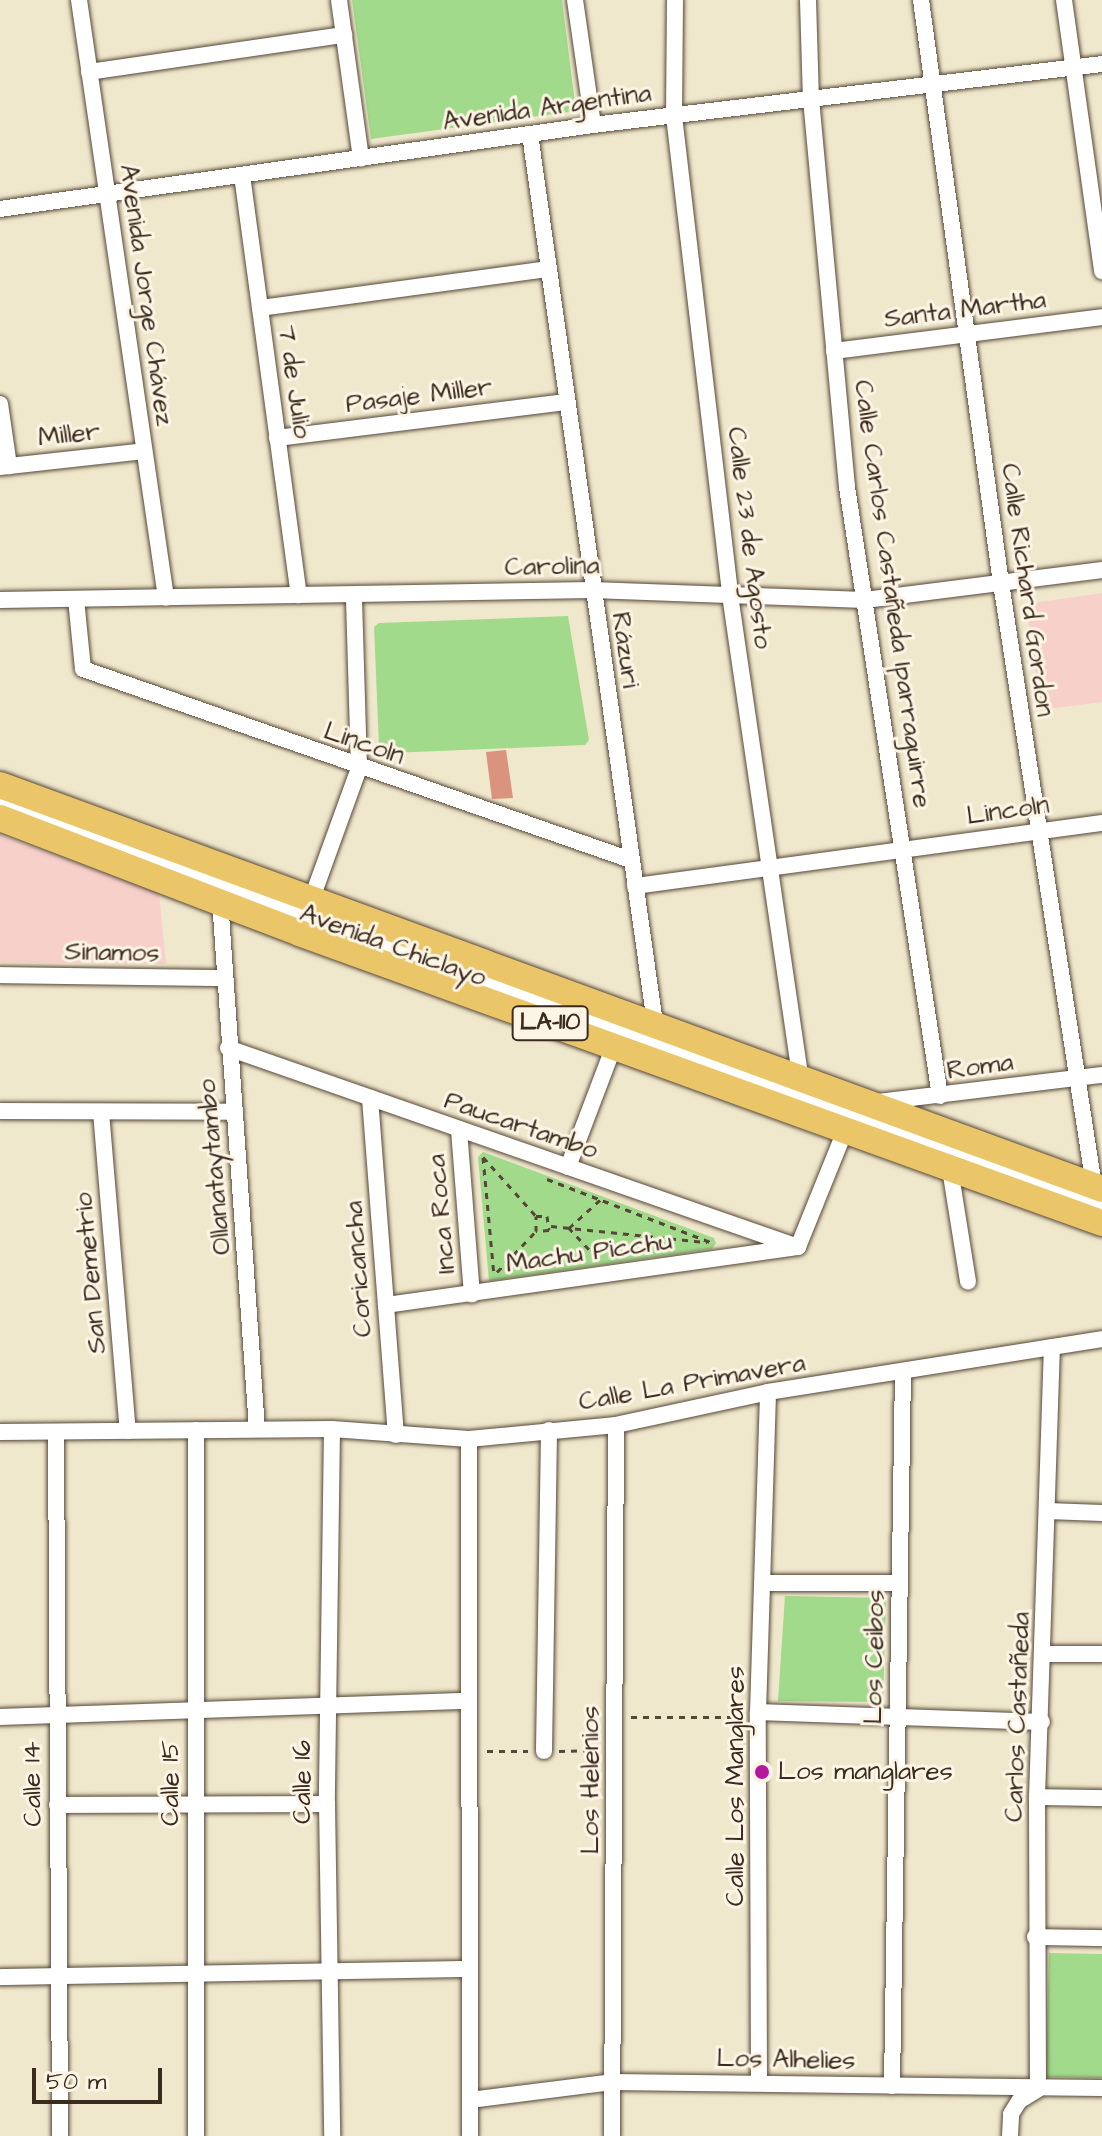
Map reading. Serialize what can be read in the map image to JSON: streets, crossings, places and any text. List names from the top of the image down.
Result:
{
  "streets": {
    "main road": ["Avenida Chiclayo", "LA-110"],
    "street": [
      "Avenida Argentina",
      "Avenida Jorge Chávez",
      "Santa Martha",
      "7 de Julio",
      "Pasaje Miller",
      "Miller",
      "Calle 23 de Agosto",
      "Carolina",
      "Calle Richard Gordon",
      "Calle Carlos Castañeda Iparraguirre",
      "Rázuri",
      "Lincoln",
      "Sinamos",
      "Roma",
      "Paucartambo",
      "Ollanataytambo",
      "Inca Roca",
      "Machu Picchu",
      "Coricancha",
      "San Demetrio",
      "Calle La Primavera",
      "Los Ceibos",
      "Carlos Castañeda",
      "Los Helenios",
      "Calle 16",
      "Calle 15",
      "Calle 14",
      "Calle Los Manglares",
      "Los Alhelies"
    ]
  },
  "crossings": [
    ["Avenida Argentina", "Avenida Jorge Chávez"],
    ["Avenida Argentina", "7 de Julio"],
    ["Avenida Argentina", "Calle 23 de Agosto"],
    ["Avenida Argentina", "Calle Richard Gordon"],
    ["Avenida Argentina", "Calle Carlos Castañeda Iparraguirre"],
    ["Avenida Argentina", "Rázuri"],
    ["Avenida Jorge Chávez", "Miller"],
    ["Avenida Jorge Chávez", "Carolina"],
    ["Santa Martha", "Calle Richard Gordon"],
    ["Santa Martha", "Calle Carlos Castañeda Iparraguirre"],
    ["7 de Julio", "Pasaje Miller"],
    ["7 de Julio", "Carolina"],
    ["Pasaje Miller", "Rázuri"],
    ["Calle 23 de Agosto", "Carolina"],
    ["Calle 23 de Agosto", "Lincoln"],
    ["Calle 23 de Agosto", "Avenida Chiclayo"],
    ["Carolina", "Calle Richard Gordon"],
    ["Carolina", "Calle Carlos Castañeda Iparraguirre"],
    ["Carolina", "Rázuri"],
    ["Carolina", "Lincoln"],
    ["Calle Richard Gordon", "Lincoln"],
    ["Calle Richard Gordon", "Avenida Chiclayo"],
    ["Calle Richard Gordon", "Roma"],
    ["Calle Carlos Castañeda Iparraguirre", "Lincoln"],
    ["Calle Carlos Castañeda Iparraguirre", "Roma"],
    ["Rázuri", "Lincoln"],
    ["Rázuri", "Avenida Chiclayo"],
    ["Avenida Chiclayo", "Roma"],
    ["Avenida Chiclayo", "Ollanataytambo"],
    ["Sinamos", "Ollanataytambo"],
    ["Paucartambo", "Ollanataytambo"],
    ["Paucartambo", "Inca Roca"],
    ["Paucartambo", "Machu Picchu"],
    ["Paucartambo", "Coricancha"],
    ["Ollanataytambo", "Calle La Primavera"],
    ["Inca Roca", "Machu Picchu"],
    ["Machu Picchu", "Coricancha"],
    ["Coricancha", "Calle La Primavera"],
    ["San Demetrio", "Calle La Primavera"],
    ["Calle La Primavera", "Los Ceibos"],
    ["Calle La Primavera", "Carlos Castañeda"],
    ["Calle La Primavera", "Los Helenios"],
    ["Calle La Primavera", "Calle 16"],
    ["Calle La Primavera", "Calle 15"],
    ["Calle La Primavera", "Calle 14"],
    ["Calle La Primavera", "Calle Los Manglares"],
    ["Los Ceibos", "Los Alhelies"],
    ["Carlos Castañeda", "Los Alhelies"],
    ["Los Helenios", "Los Alhelies"],
    ["Calle Los Manglares", "Los Alhelies"]
  ],
  "places": ["Los manglares"],
  "scale_bar": "50 m"
}
